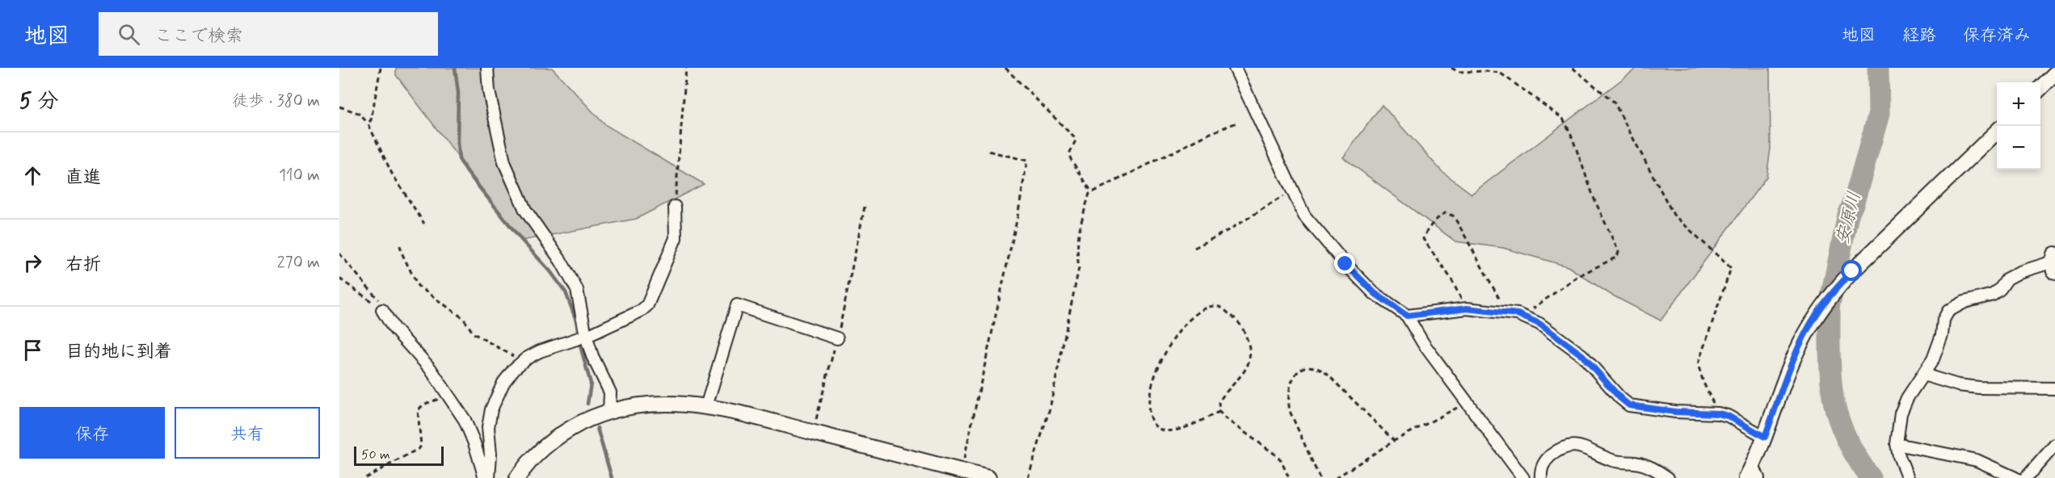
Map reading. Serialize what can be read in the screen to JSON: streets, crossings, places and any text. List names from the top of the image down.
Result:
{
  "water": ["安原川"],
  "scale_bar": "50 m",
  "page": {
    "header": "地図",
    "search": "ここで検索",
    "nav": ["地図", "経路", "保存済み"],
    "heading": ["5 分", "徒歩 · 380 m"],
    "map_buttons": ["+", "−"],
    "list": [
      ["直進", "110 m"],
      ["右折", "270 m"],
      "目的地に到着"
    ],
    "buttons": ["保存", "共有"],
    "scale": "50 m"
  }
}
